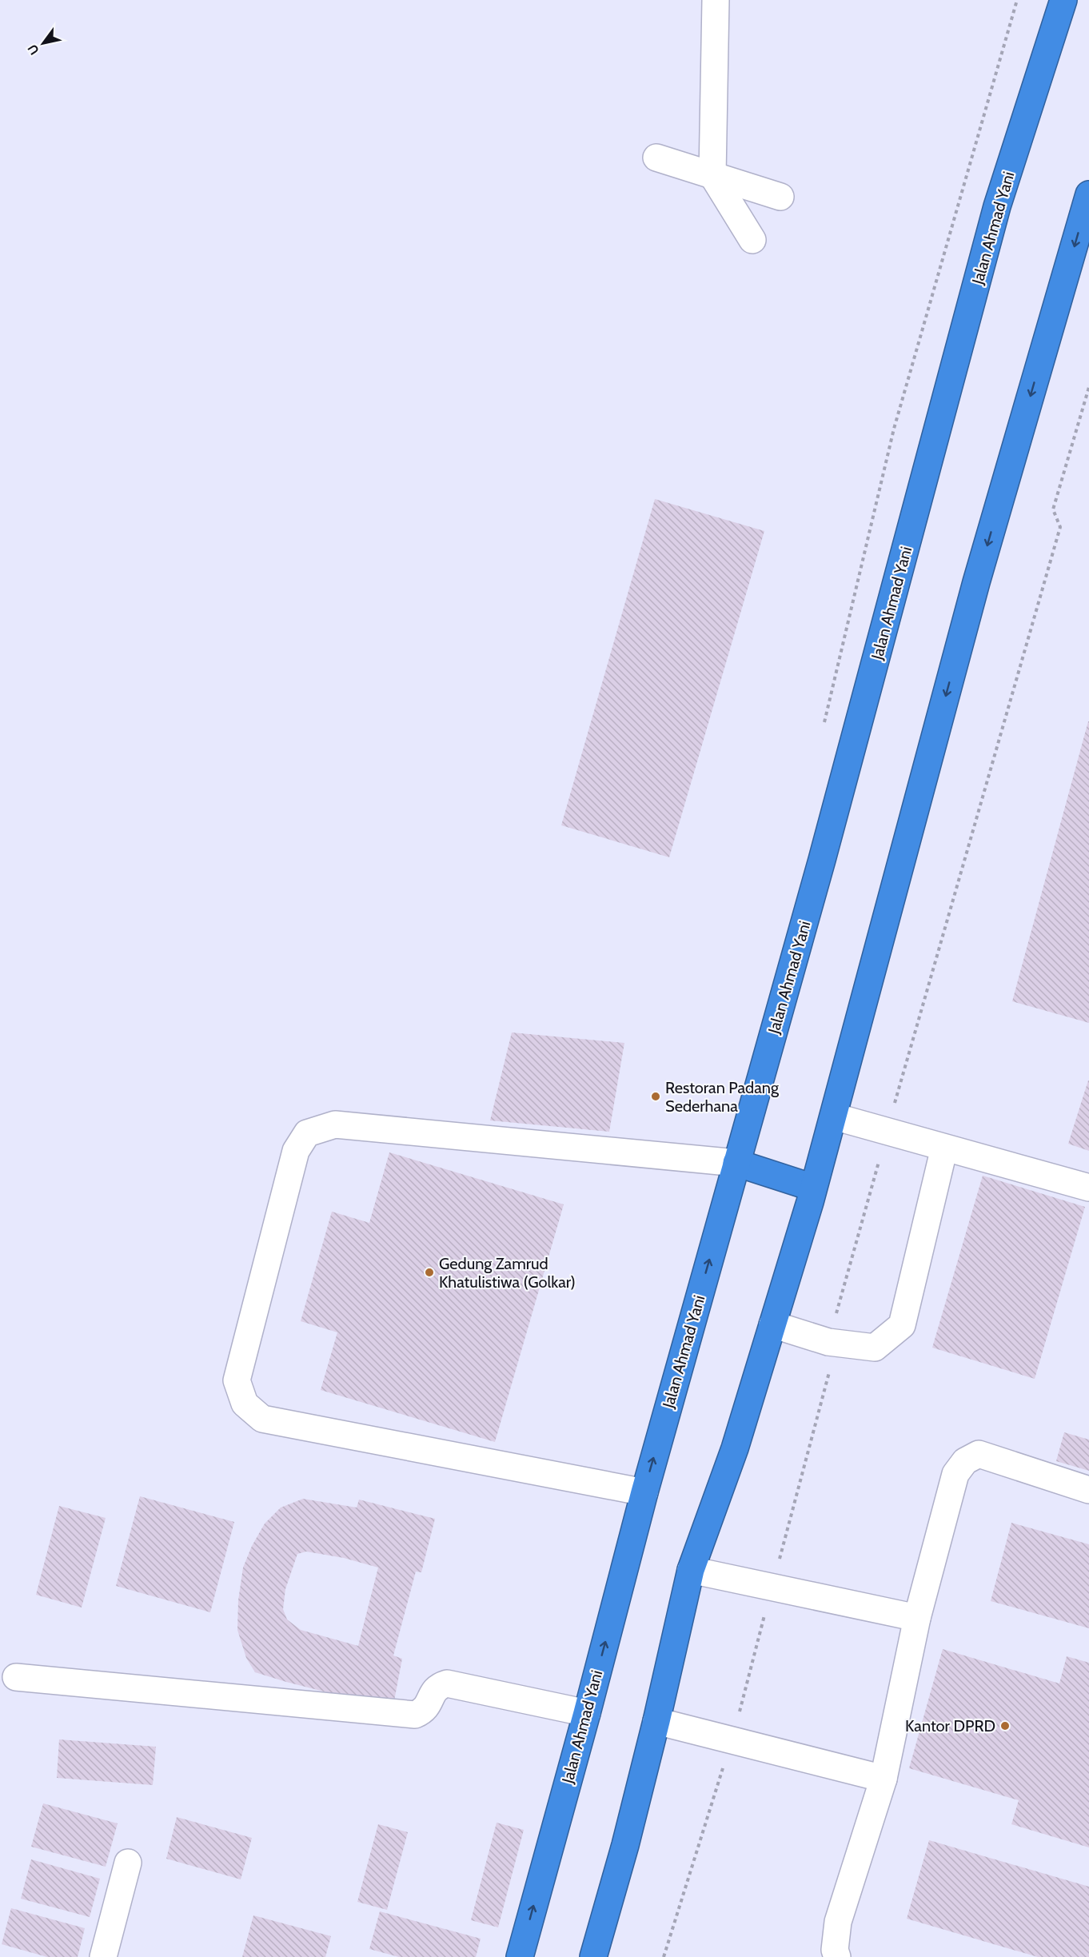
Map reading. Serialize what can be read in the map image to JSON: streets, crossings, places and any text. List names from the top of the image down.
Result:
{
  "streets": {
    "highway": ["Jalan Ahmad Yani"]
  },
  "places": ["Restoran Padang Sederhana", "Gedung Zamrud Khatulistiwa (Golkar)", "Kantor DPRD"],
  "north": "bottom left"
}
